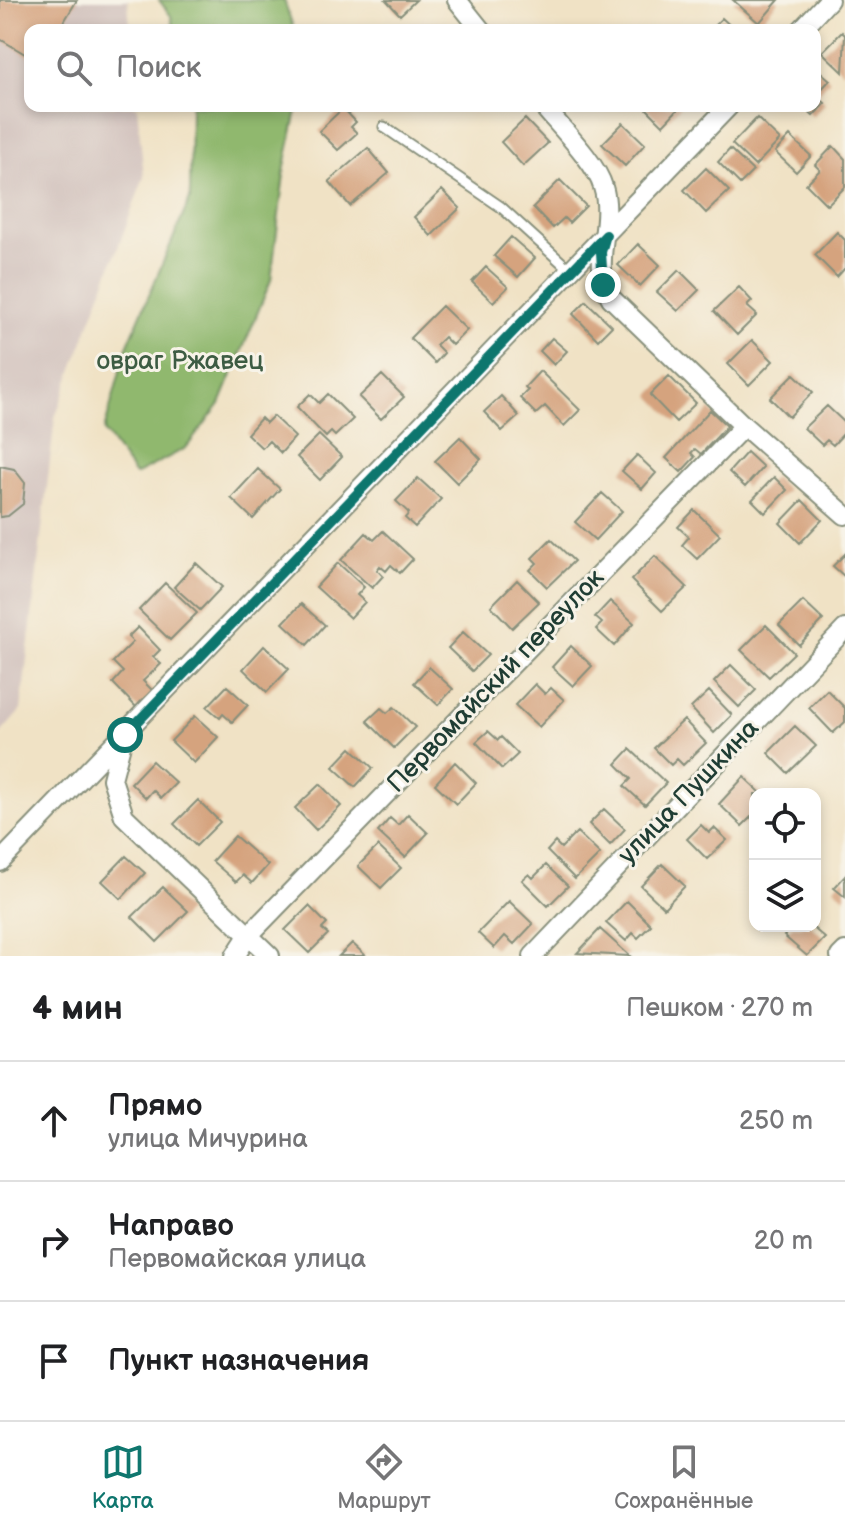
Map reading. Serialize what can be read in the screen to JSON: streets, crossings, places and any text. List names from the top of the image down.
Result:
{
  "streets": {
    "street": ["Первомайский переулок", "улица Пушкина"]
  },
  "parks": ["овраг Ржавец"],
  "page": {
    "search": "Поиск",
    "heading": ["4 мин", "Пешком · 270 m"],
    "list": [
      ["Прямо", "улица Мичурина", "250 m"],
      ["Направо", "Первомайская улица", "20 m"],
      "Пункт назначения"
    ],
    "nav": ["Карта", "Маршрут", "Сохранённые"]
  }
}
